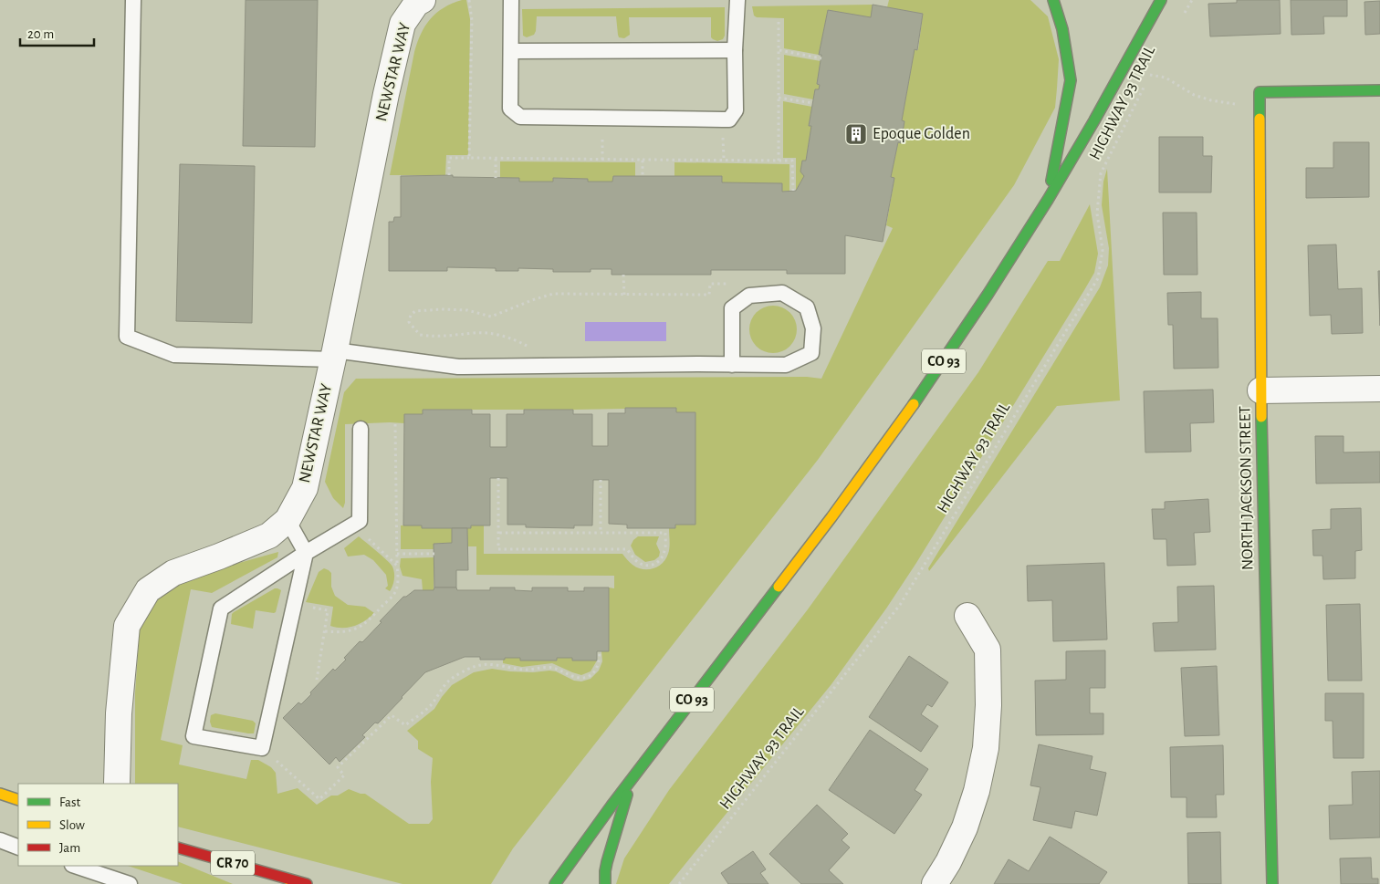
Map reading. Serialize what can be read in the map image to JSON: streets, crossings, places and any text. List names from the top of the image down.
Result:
{
  "streets": {
    "main road": ["CO 93", "NORTH JACKSON STREET", "CR 70"],
    "street": ["NEWSTAR WAY"],
    "path": ["HIGHWAY 93 TRAIL"]
  },
  "places": {
    "building": ["Epoque Golden"]
  },
  "legend": ["Fast", "Slow", "Jam"],
  "scale_bar": "20 m"
}
